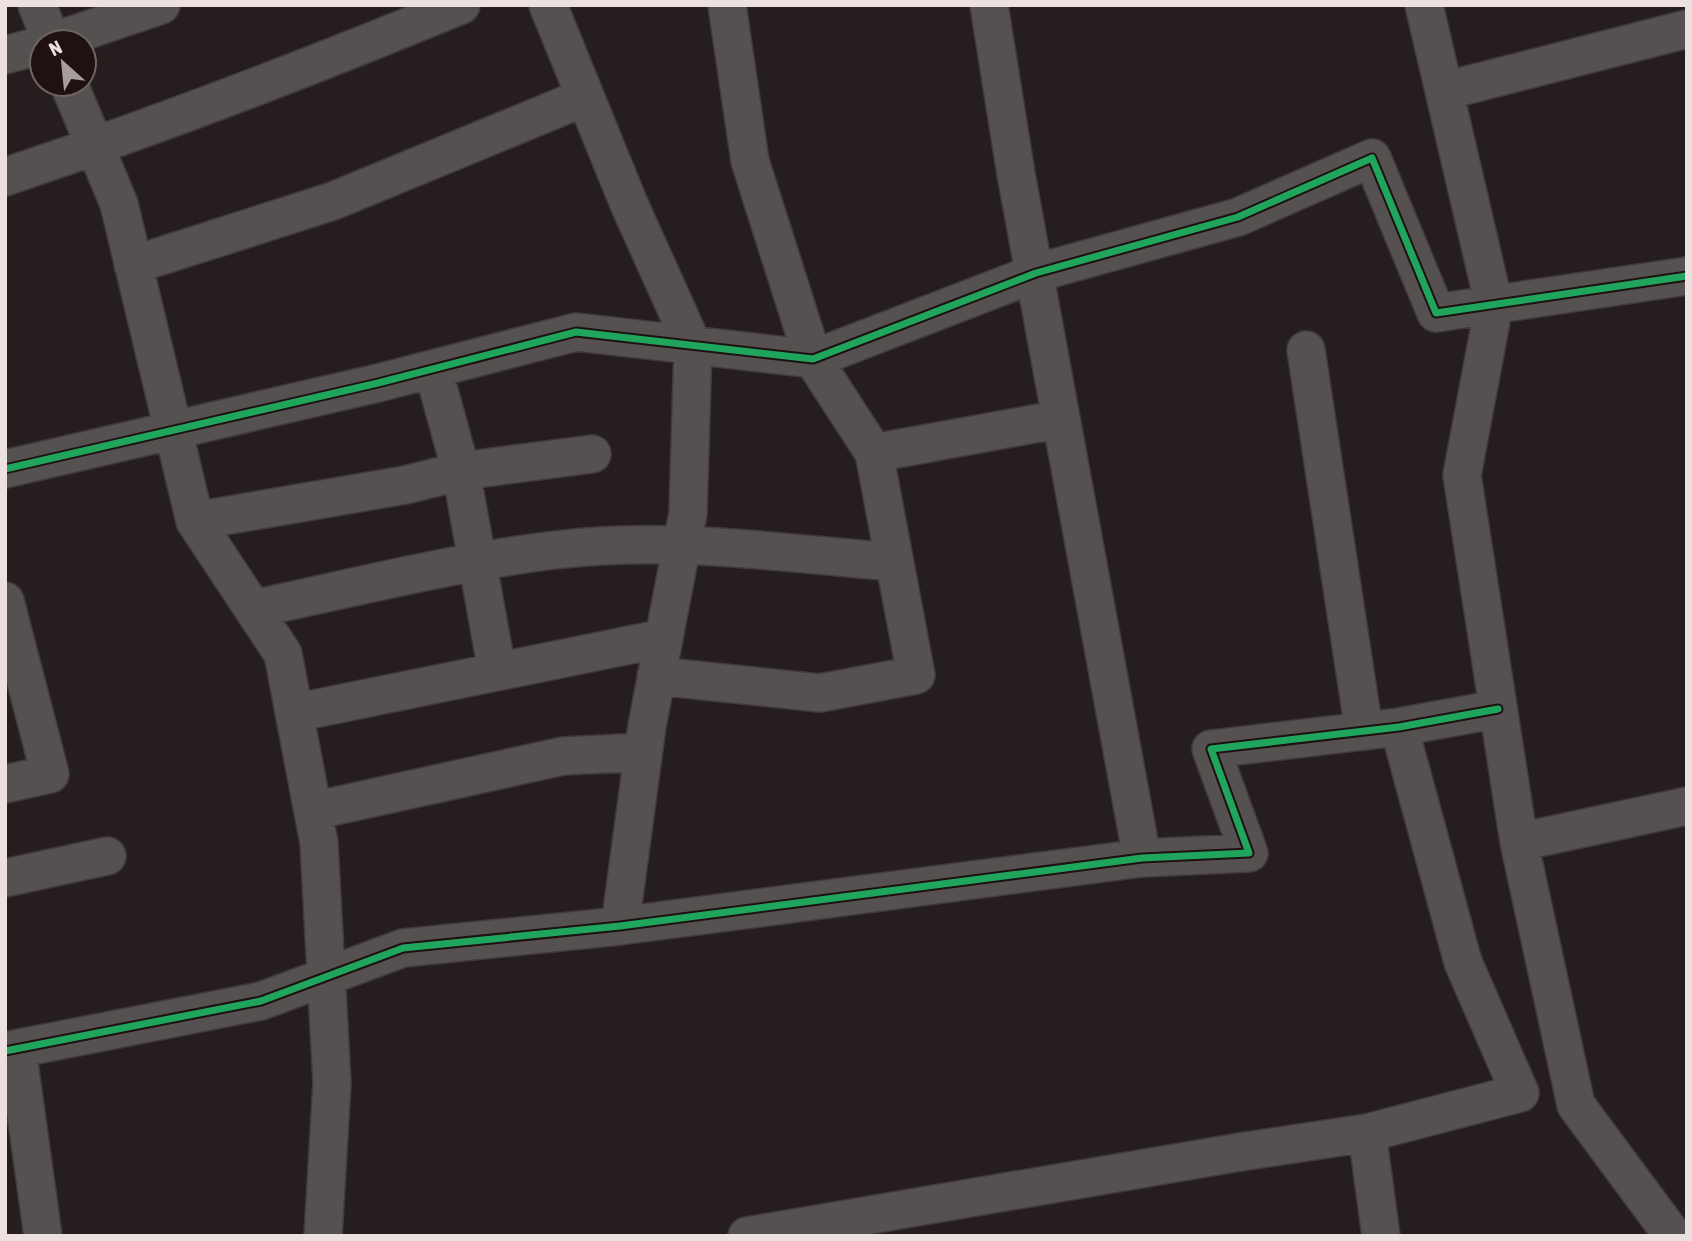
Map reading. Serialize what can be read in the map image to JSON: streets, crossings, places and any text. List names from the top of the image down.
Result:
{
  "north": "top left"
}
